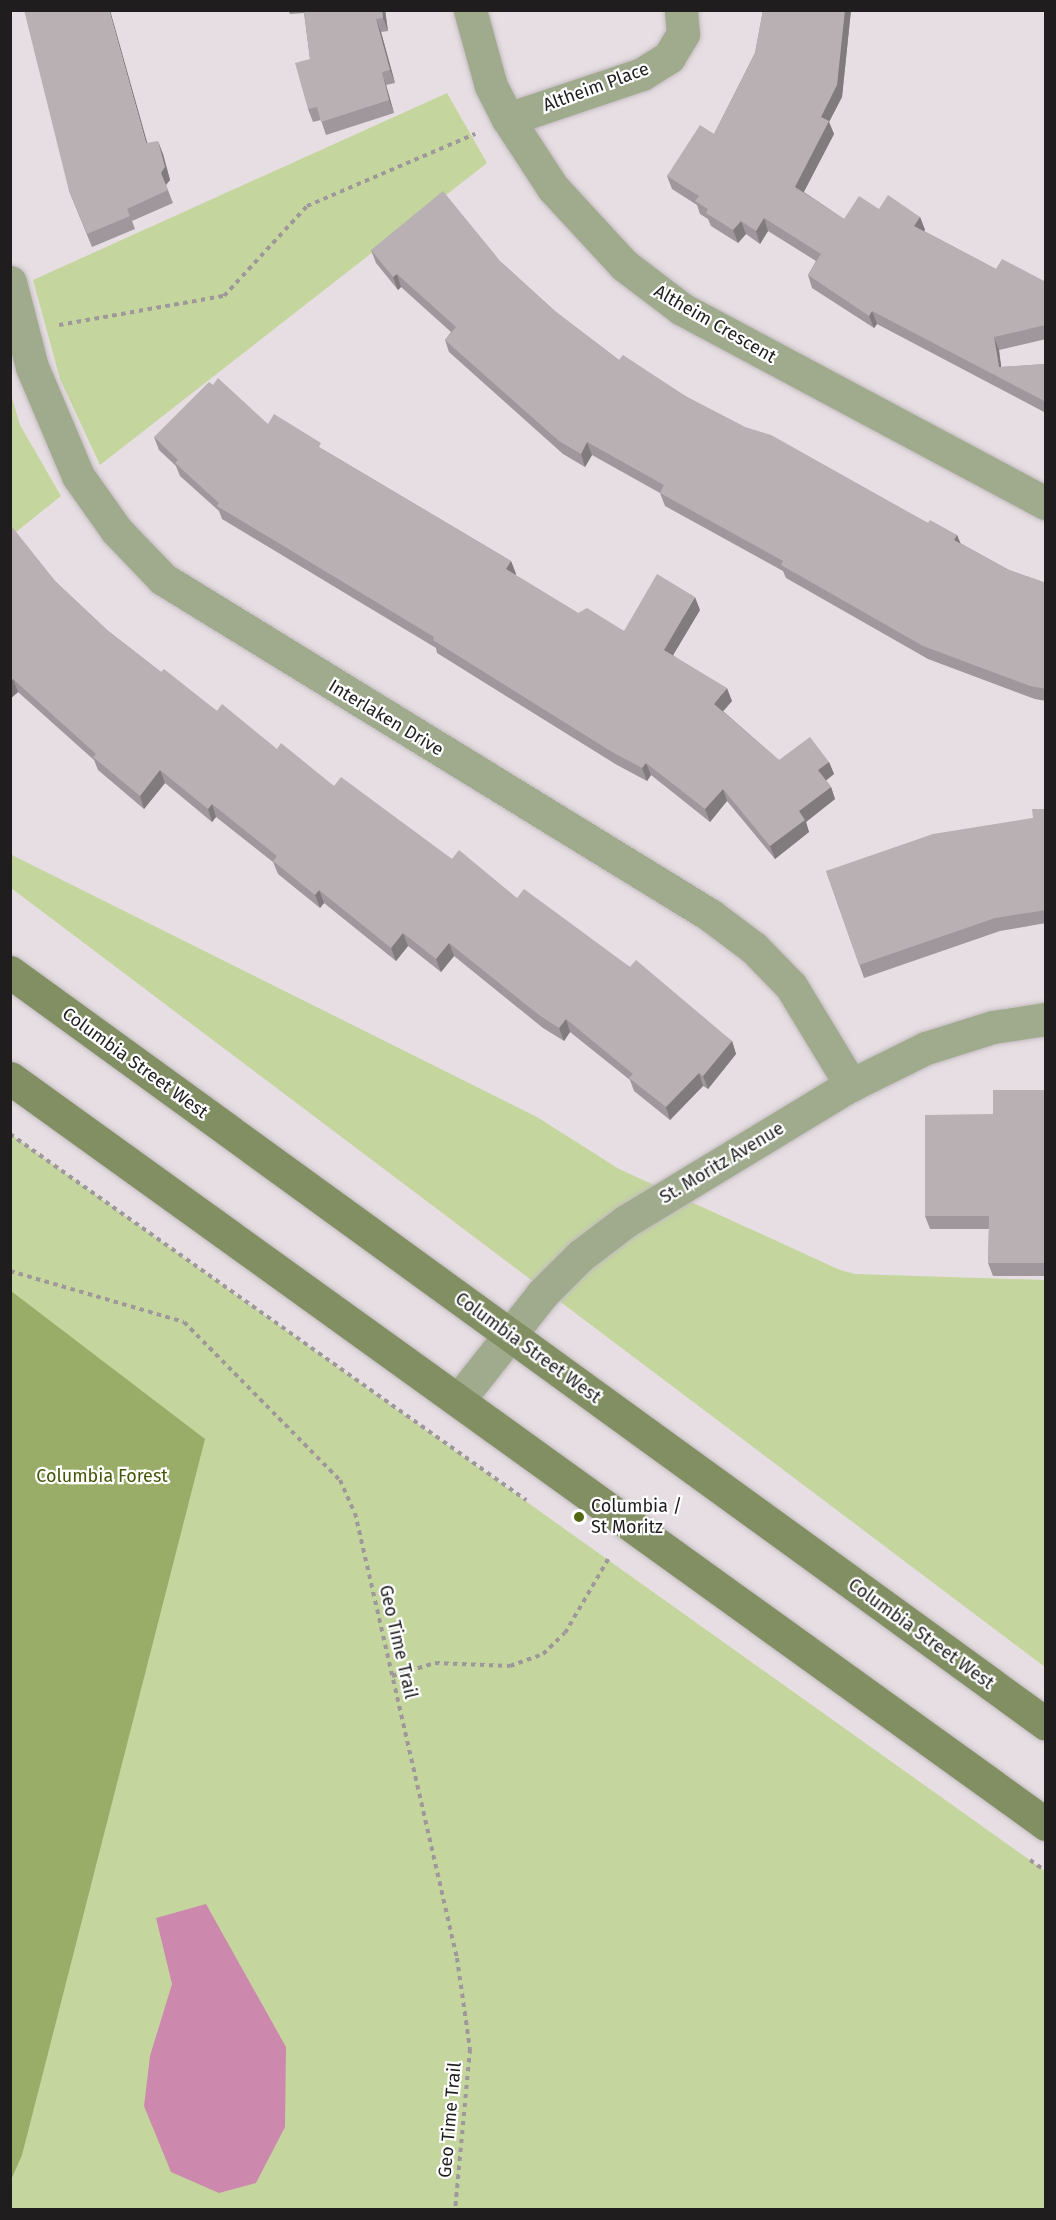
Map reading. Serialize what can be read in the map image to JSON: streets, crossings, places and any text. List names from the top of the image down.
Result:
{
  "streets": {
    "main road": ["Columbia Street West"],
    "street": [
      "Altheim Place",
      "Altheim Crescent",
      "Interlaken Drive",
      "St. Moritz Avenue"
    ],
    "path": ["Geo Time Trail"]
  },
  "crossings": [
    ["Altheim Place", "Altheim Crescent"],
    ["Interlaken Drive", "St. Moritz Avenue"],
    ["Columbia Street West", "St. Moritz Avenue"]
  ],
  "parks": ["Columbia Forest"],
  "places": ["Columbia / St Moritz"]
}
